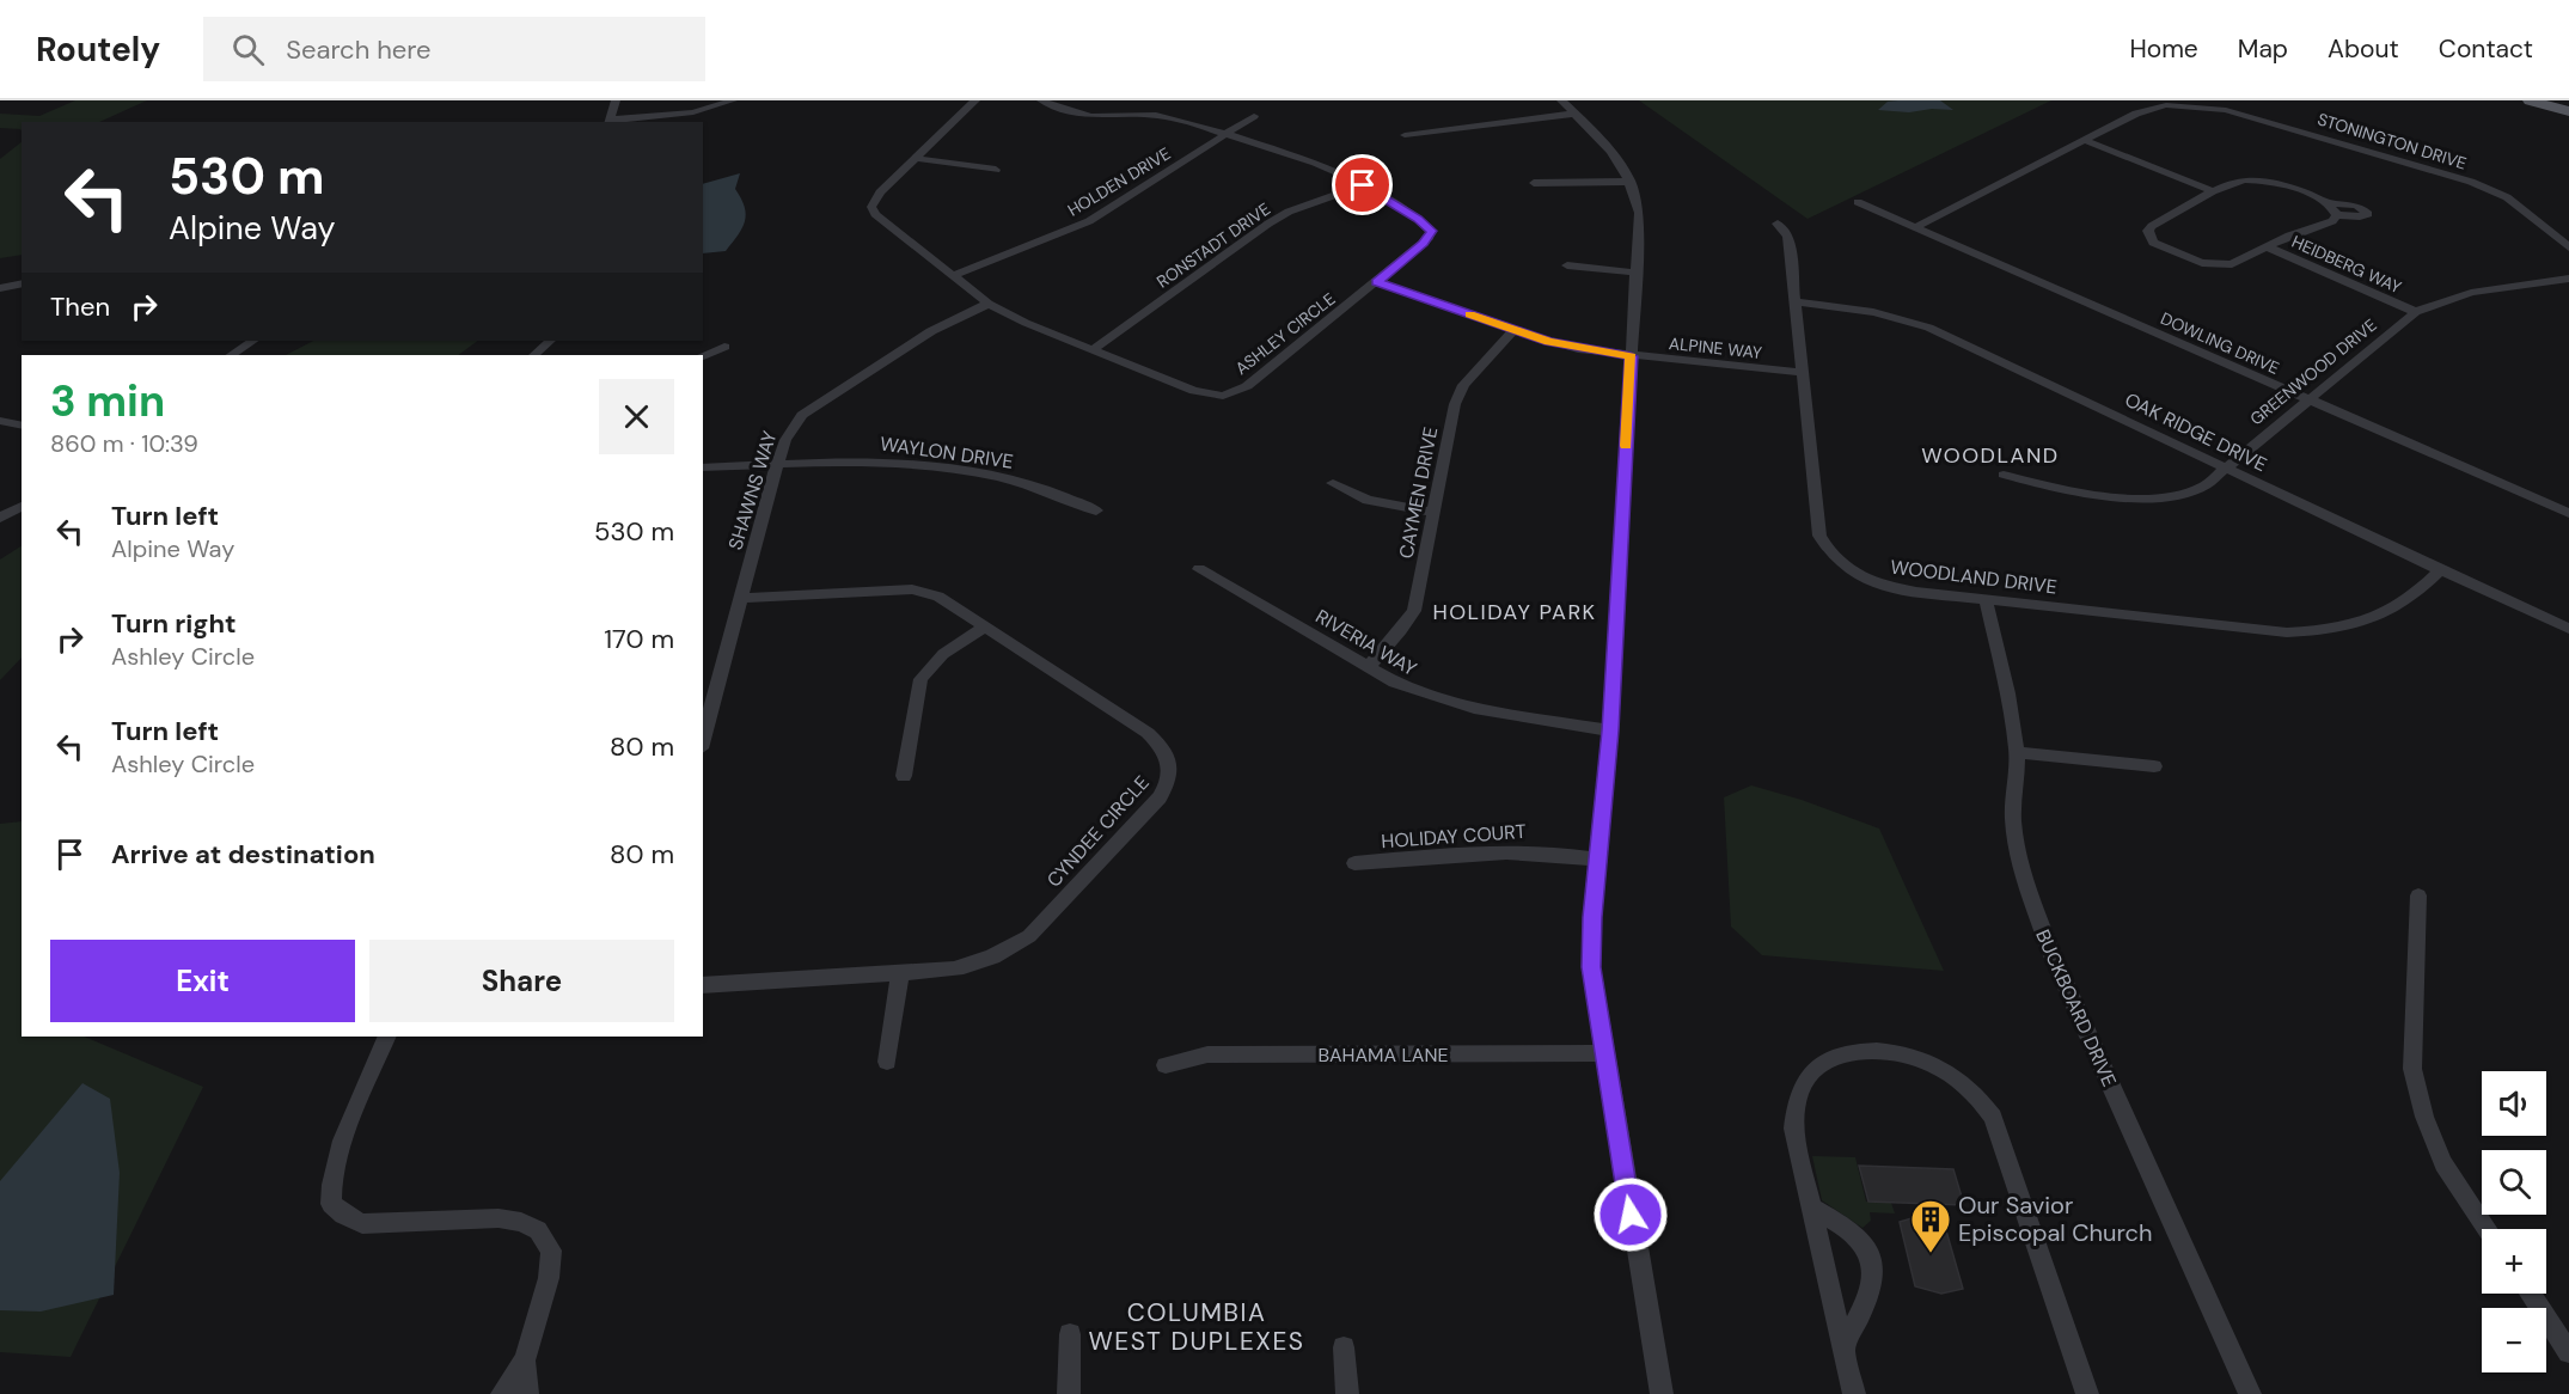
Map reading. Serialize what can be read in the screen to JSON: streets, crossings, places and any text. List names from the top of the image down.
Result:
{
  "streets": {
    "street": [
      "STONINGTON DRIVE",
      "HOLDEN DRIVE",
      "RONSTADT DRIVE",
      "HEIDBERG WAY",
      "ASHLEY CIRCLE",
      "DOWLING DRIVE",
      "ALPINE WAY",
      "GREENWOOD DRIVE",
      "OAK RIDGE DRIVE",
      "WAYLON DRIVE",
      "SHAWNS WAY",
      "CAYMEN DRIVE",
      "WOODLAND DRIVE",
      "RIVERIA WAY",
      "CYNDEE CIRCLE",
      "HOLIDAY COURT",
      "BUCKBOARD DRIVE",
      "BAHAMA LANE"
    ]
  },
  "crossings": [
    ["STONINGTON DRIVE", "DOWLING DRIVE"],
    ["HOLDEN DRIVE", "ASHLEY CIRCLE"],
    ["RONSTADT DRIVE", "ASHLEY CIRCLE"],
    ["HEIDBERG WAY", "GREENWOOD DRIVE"],
    ["ASHLEY CIRCLE", "ALPINE WAY"],
    ["ASHLEY CIRCLE", "SHAWNS WAY"],
    ["DOWLING DRIVE", "GREENWOOD DRIVE"],
    ["ALPINE WAY", "CAYMEN DRIVE"],
    ["ALPINE WAY", "WOODLAND DRIVE"],
    ["GREENWOOD DRIVE", "OAK RIDGE DRIVE"],
    ["OAK RIDGE DRIVE", "WOODLAND DRIVE"],
    ["WAYLON DRIVE", "SHAWNS WAY"],
    ["SHAWNS WAY", "CYNDEE CIRCLE"],
    ["CAYMEN DRIVE", "RIVERIA WAY"],
    ["WOODLAND DRIVE", "BUCKBOARD DRIVE"]
  ],
  "districts": ["WOODLAND", "HOLIDAY PARK", "COLUMBIA WEST DUPLEXES"],
  "places": {
    "building": ["Our Savior Episcopal Church"]
  },
  "page": {
    "header": "Routely",
    "search": "Search here",
    "nav": [
      "Home",
      "Map",
      "About",
      "Contact"
    ],
    "turn": ["530 m", "Alpine Way"],
    "then": "Then",
    "heading": ["3 min", "860 m · 10:39"],
    "list": [
      {
        "name": "Turn left",
        "note": "Alpine Way",
        "value": "530 m"
      },
      {
        "name": "Turn right",
        "note": "Ashley Circle",
        "value": "170 m"
      },
      {
        "name": "Turn left",
        "note": "Ashley Circle",
        "value": "80 m"
      },
      {
        "name": "Arrive at destination",
        "value": "80 m"
      }
    ],
    "buttons": ["Exit", "Share"],
    "map_buttons": ["+", "−"]
  }
}
